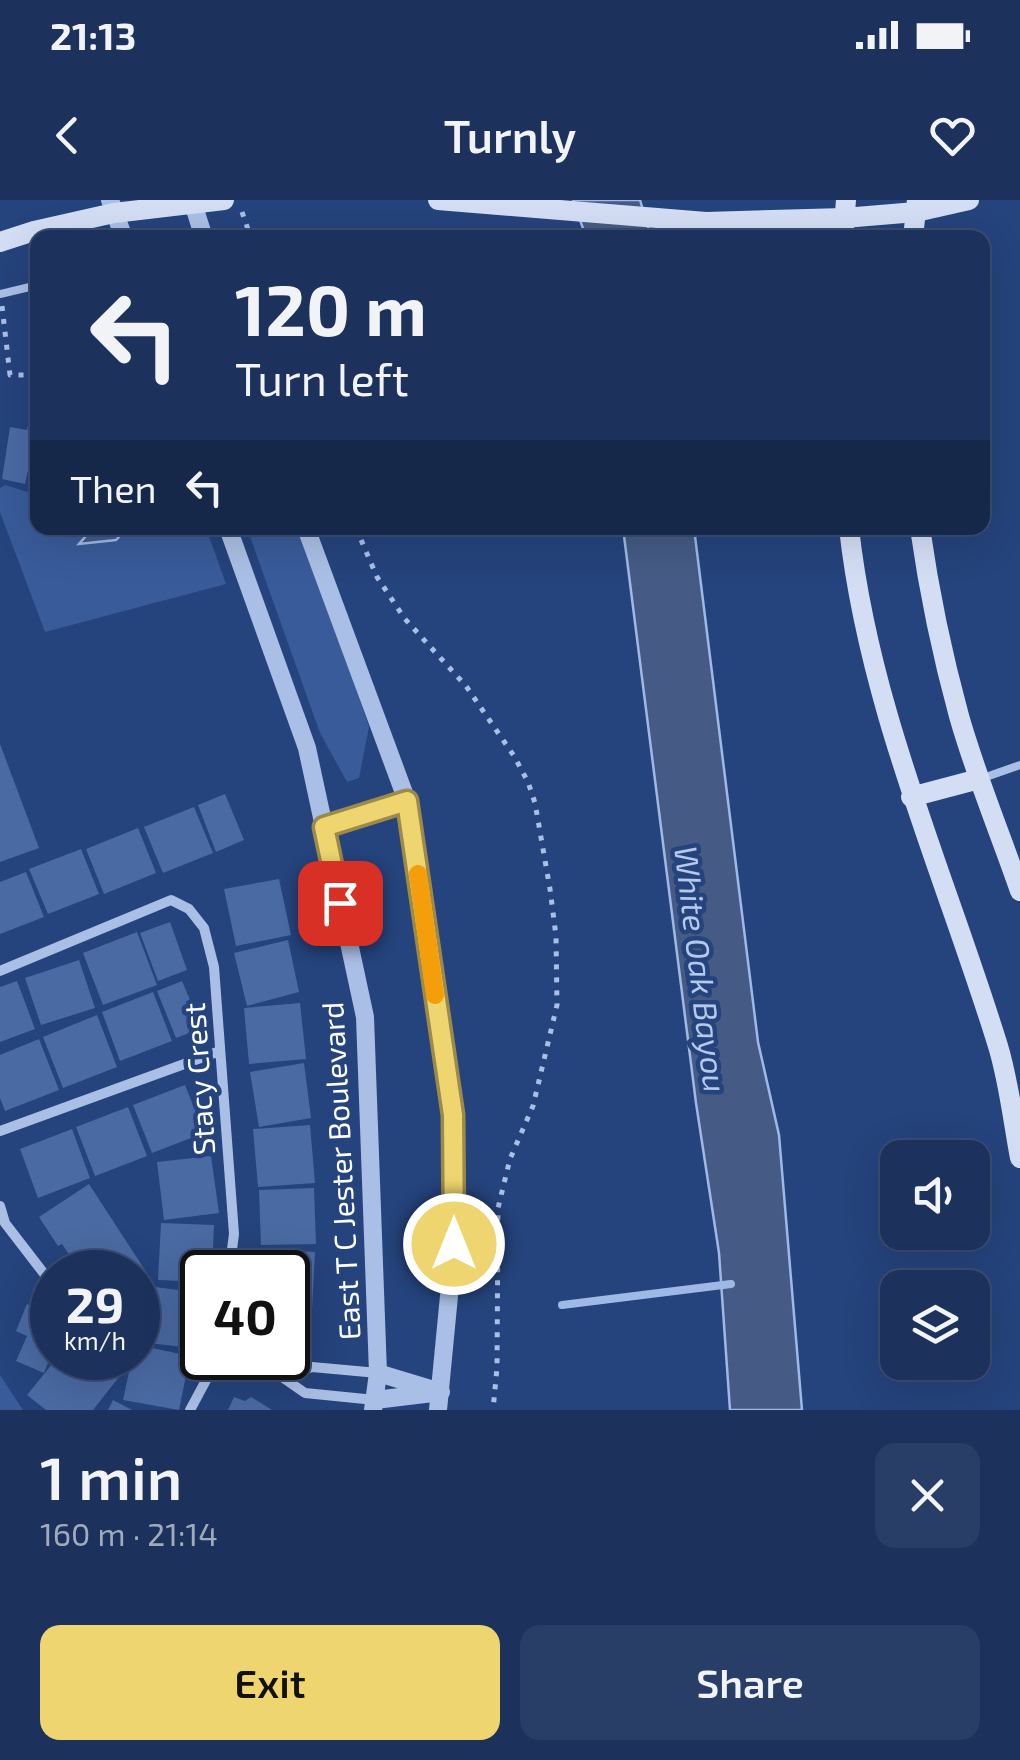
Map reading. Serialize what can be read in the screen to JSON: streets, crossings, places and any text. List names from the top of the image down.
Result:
{
  "streets": {
    "street": ["Stacy Crest", "East T C Jester Boulevard"]
  },
  "water": ["White Oak Bayou"],
  "page": {
    "status": "21:13",
    "header": "Turnly",
    "turn": ["120 m", "Turn left"],
    "then": "Then",
    "speed": "29 km/h",
    "limit": "40",
    "heading": ["1 min", "160 m · 21:14"],
    "buttons": ["Exit", "Share"]
  }
}
